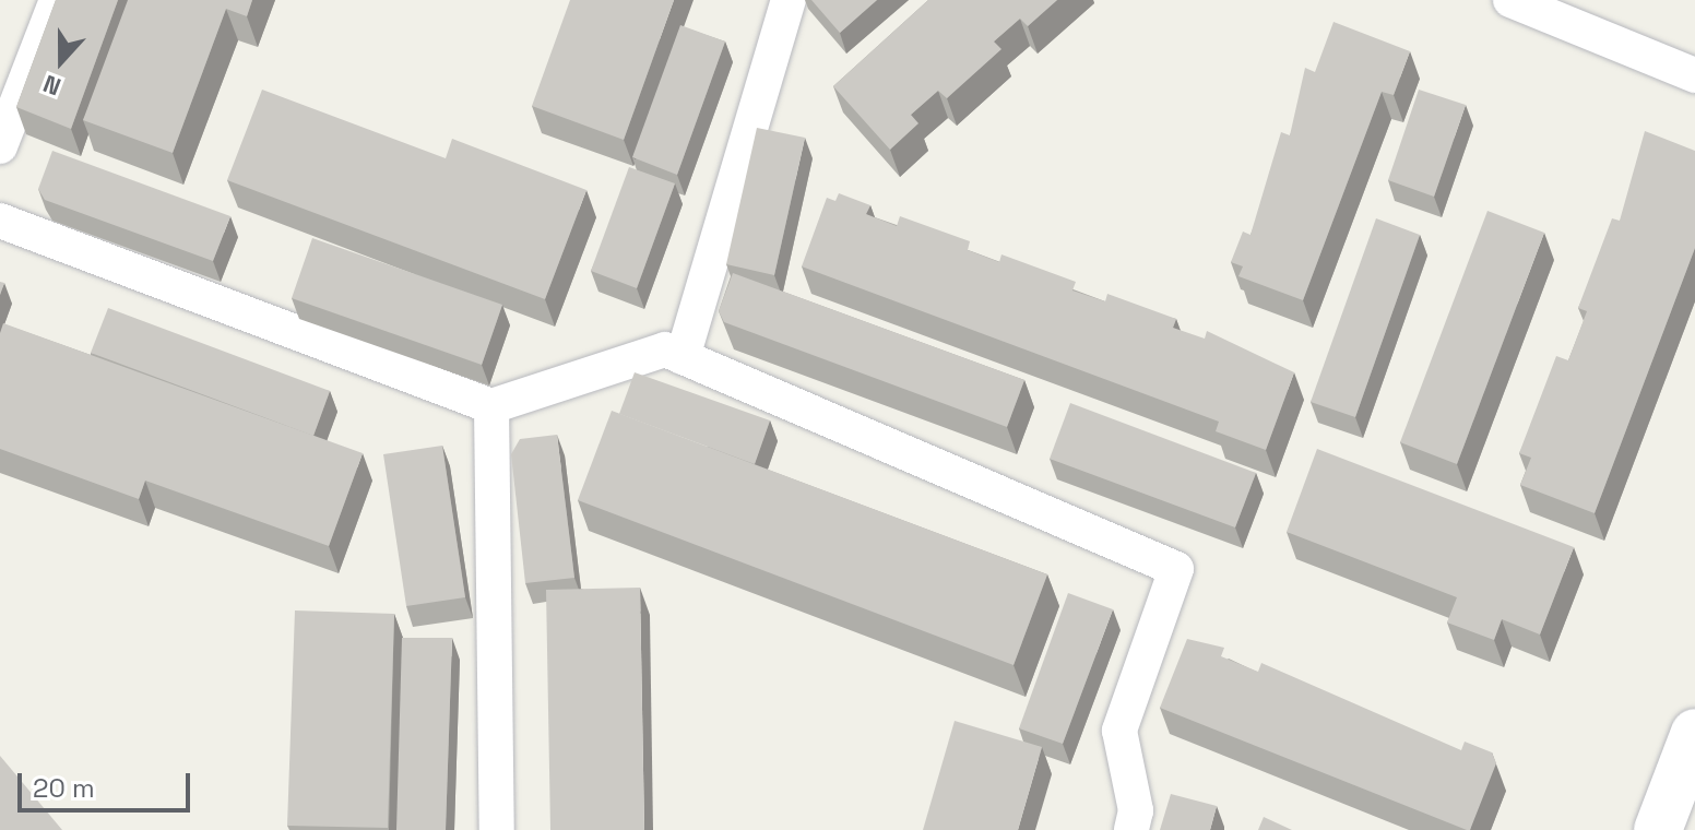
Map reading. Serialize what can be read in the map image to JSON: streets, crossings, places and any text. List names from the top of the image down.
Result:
{
  "scale_bar": "20 m",
  "north": "bottom"
}
